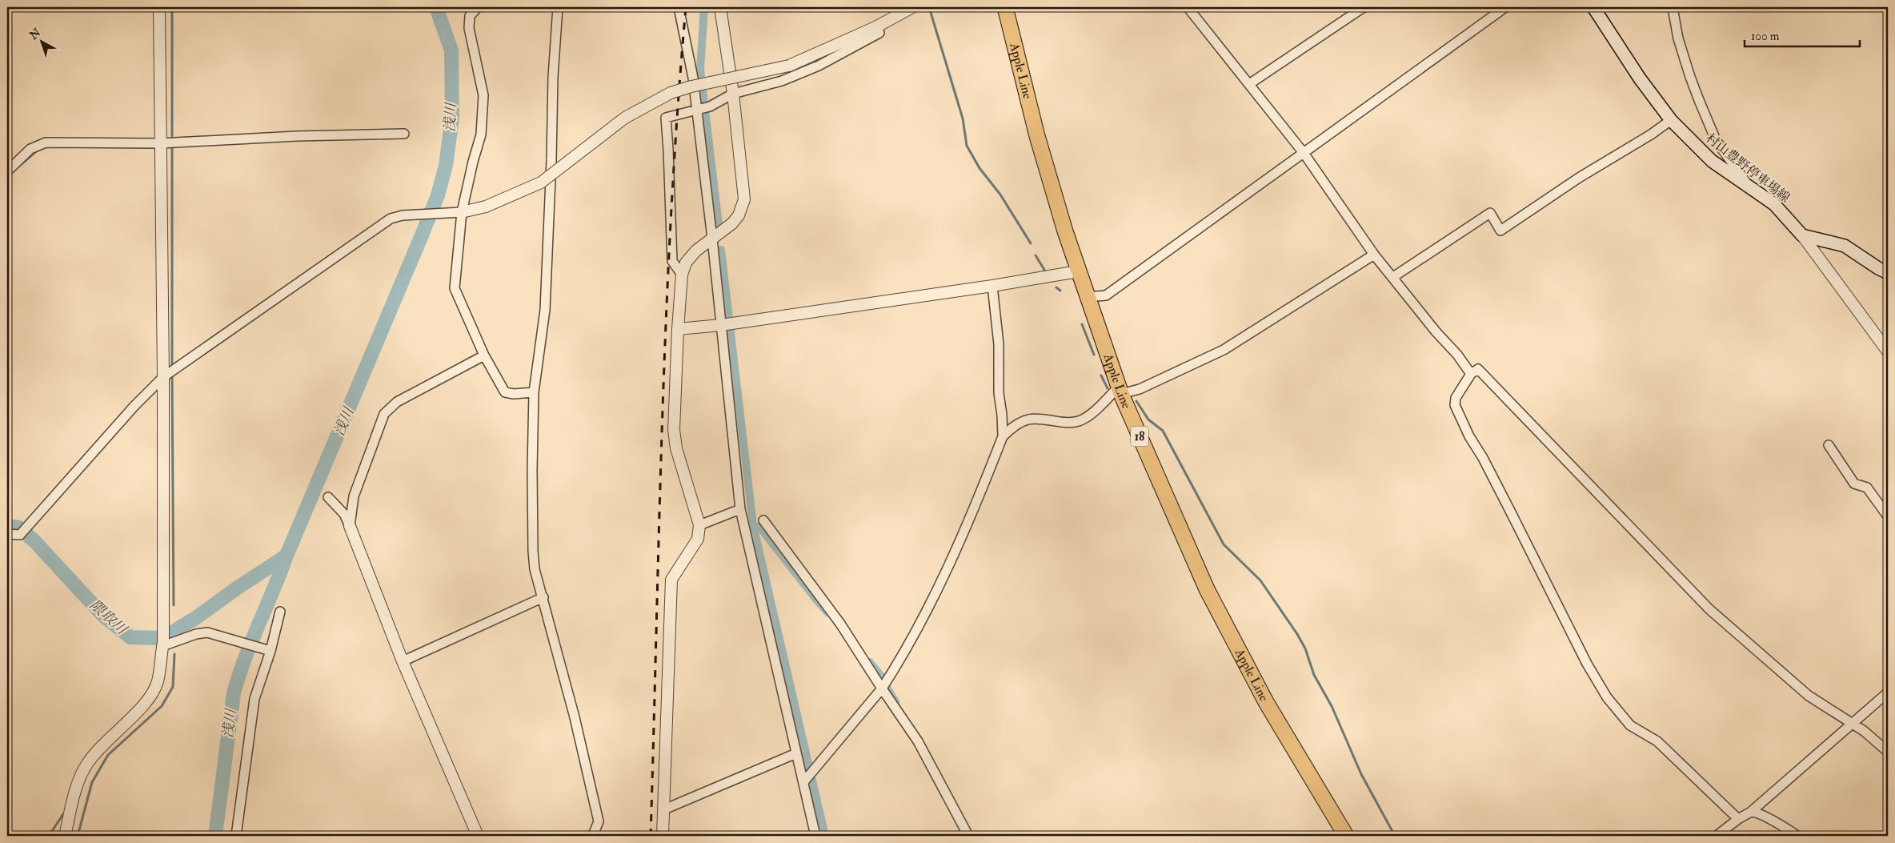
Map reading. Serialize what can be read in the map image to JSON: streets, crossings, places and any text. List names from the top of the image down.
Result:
{
  "streets": {
    "highway": ["Apple Line", "18"],
    "main road": ["村山豊野停車場線"]
  },
  "water": ["浅川", "隈取川"],
  "scale_bar": "100 m",
  "north": "top left"
}
